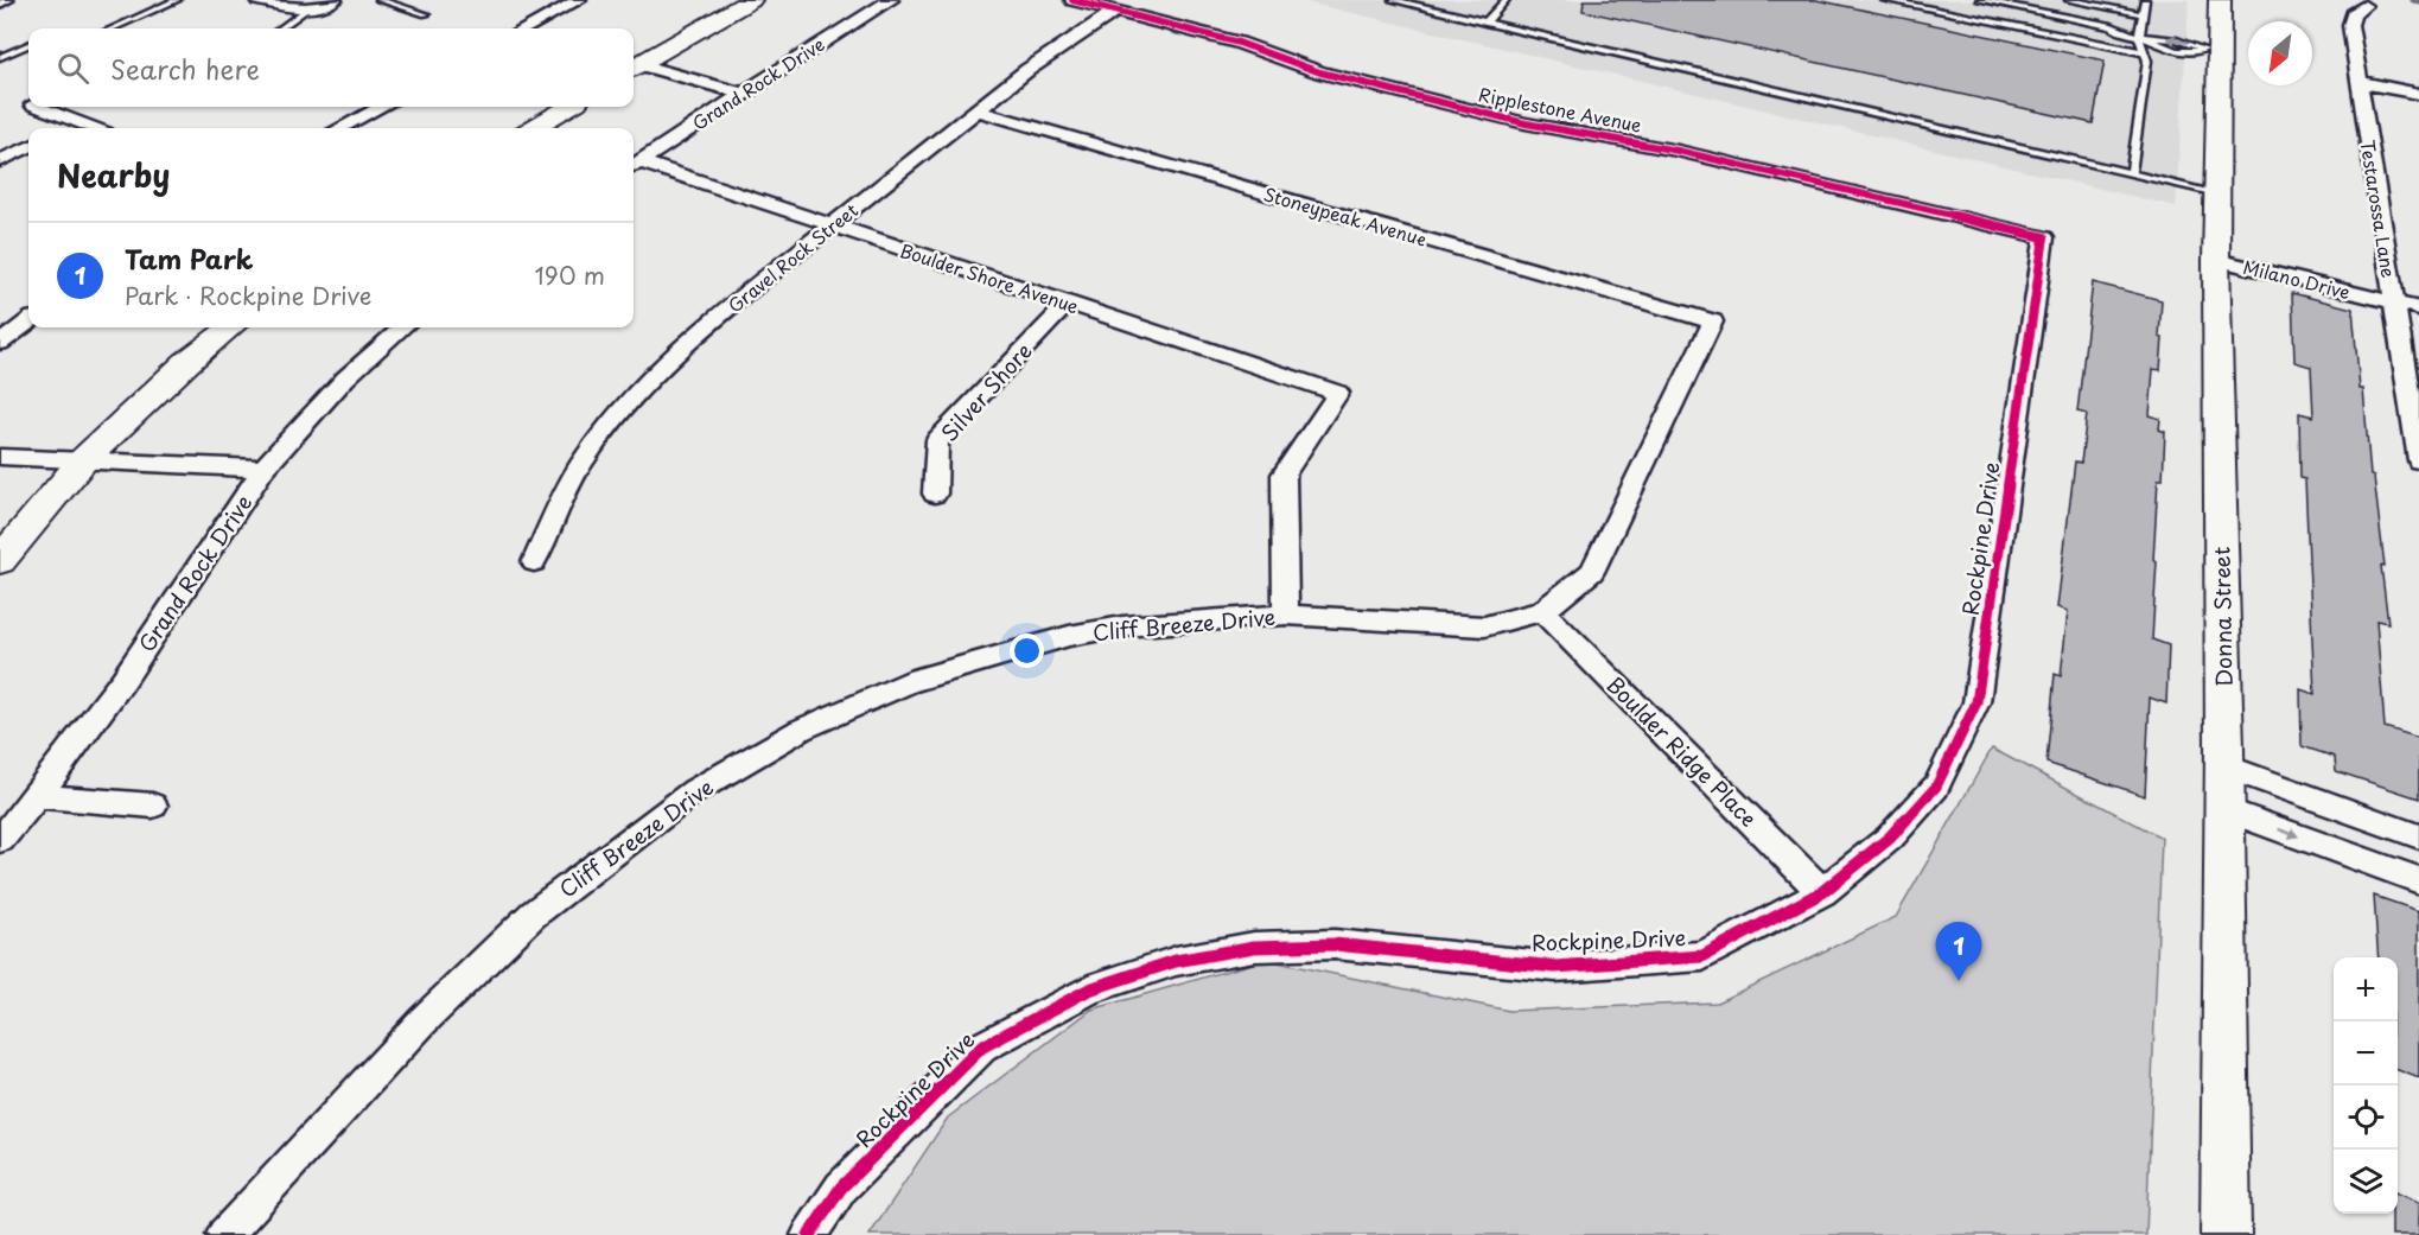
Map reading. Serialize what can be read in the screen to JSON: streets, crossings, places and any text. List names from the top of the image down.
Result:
{
  "streets": {
    "street": [
      "Grand Rock Drive",
      "Ripplestone Avenue",
      "Testarossa Lane",
      "Stoneypeak Avenue",
      "Gravel Rock Street",
      "Boulder Shore Avenue",
      "Milano Drive",
      "Silver Shore",
      "Rockpine Drive",
      "Donna Street",
      "Cliff Breeze Drive",
      "Boulder Ridge Place"
    ]
  },
  "crossings": [
    ["Grand Rock Drive", "Boulder Shore Avenue"],
    ["Ripplestone Avenue", "Gravel Rock Street"],
    ["Ripplestone Avenue", "Rockpine Drive"],
    ["Testarossa Lane", "Milano Drive"],
    ["Stoneypeak Avenue", "Gravel Rock Street"],
    ["Stoneypeak Avenue", "Cliff Breeze Drive"],
    ["Gravel Rock Street", "Boulder Shore Avenue"],
    ["Boulder Shore Avenue", "Silver Shore"],
    ["Boulder Shore Avenue", "Cliff Breeze Drive"],
    ["Milano Drive", "Donna Street"],
    ["Rockpine Drive", "Boulder Ridge Place"],
    ["Cliff Breeze Drive", "Boulder Ridge Place"]
  ],
  "north": "bottom left",
  "page": {
    "search": "Search here",
    "heading": "Nearby",
    "list": [
      {
        "mark": "1",
        "name": "Tam Park",
        "note": "Park · Rockpine Drive",
        "value": "190 m"
      }
    ],
    "pins": "1",
    "map_buttons": ["+", "−"]
  }
}
